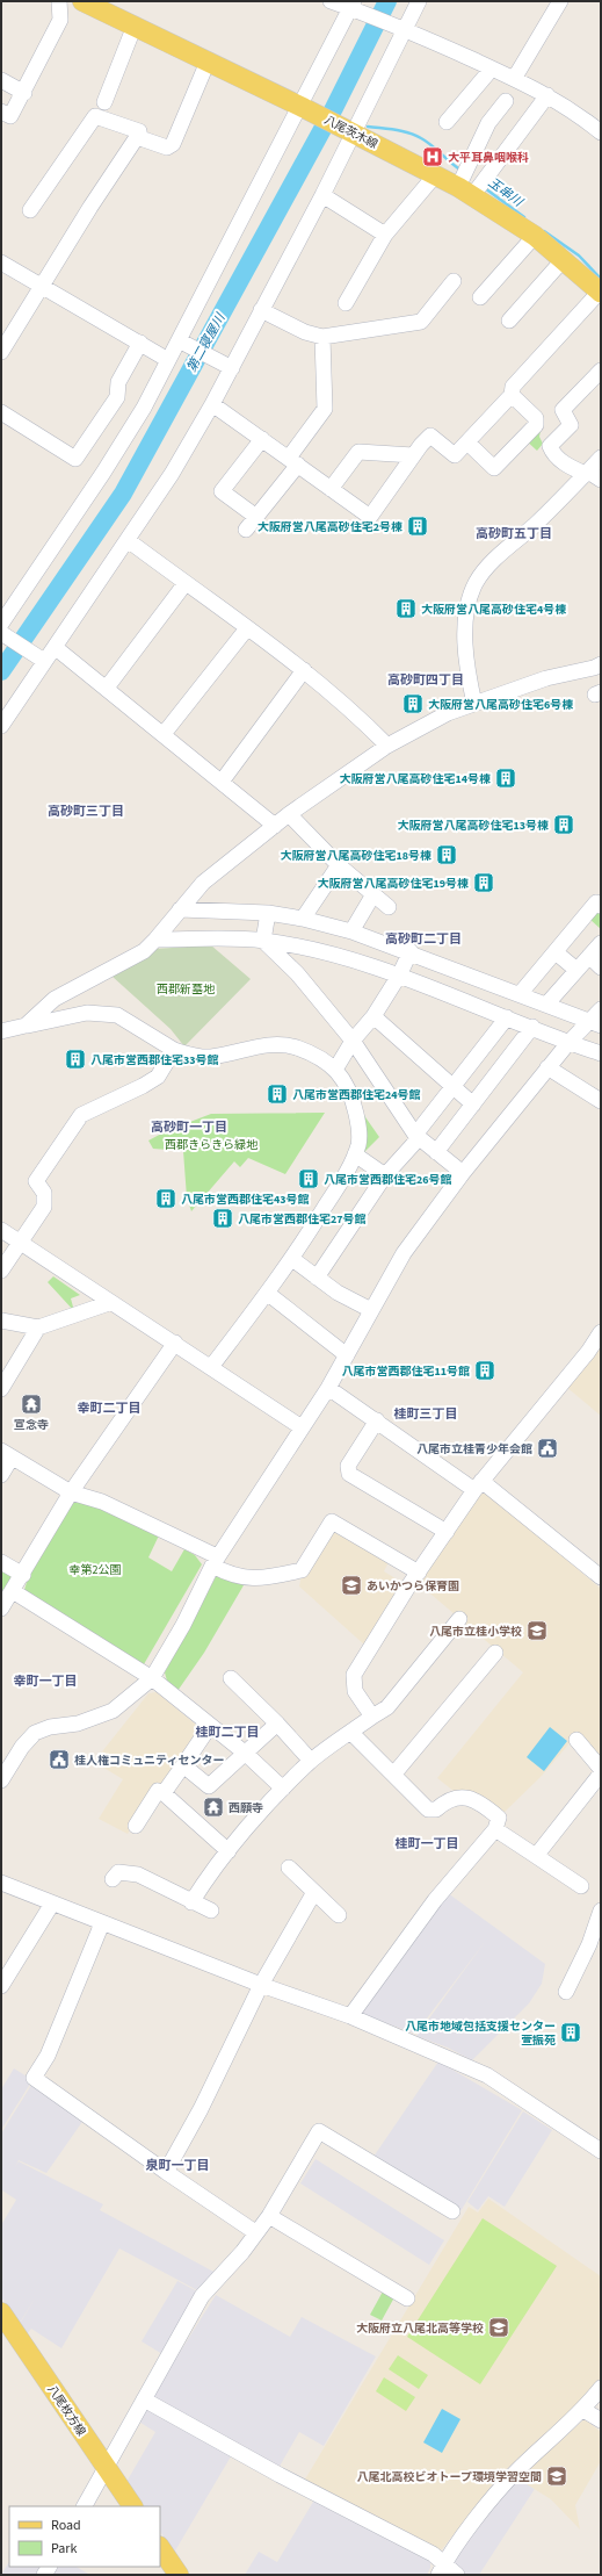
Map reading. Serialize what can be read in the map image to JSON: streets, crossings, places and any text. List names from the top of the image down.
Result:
{
  "streets": {
    "main road": ["八尾茨木線", "八尾枚方線"]
  },
  "districts": [
    "高砂町五丁目",
    "高砂町四丁目",
    "高砂町三丁目",
    "高砂町二丁目",
    "高砂町一丁目",
    "幸町二丁目",
    "桂町三丁目",
    "幸町一丁目",
    "桂町二丁目",
    "桂町一丁目",
    "泉町一丁目"
  ],
  "water": ["玉串川", "第二寝屋川"],
  "parks": ["西郡新墓地", "西郡きらきら緑地", "幸第2公園"],
  "places": {
    "hospital": ["大平耳鼻咽喉科"],
    "building": [
      "大阪府営八尾高砂住宅2号棟",
      "大阪府営八尾高砂住宅4号棟",
      "大阪府営八尾高砂住宅6号棟",
      "大阪府営八尾高砂住宅14号棟",
      "大阪府営八尾高砂住宅13号棟",
      "大阪府営八尾高砂住宅18号棟",
      "大阪府営八尾高砂住宅19号棟",
      "八尾市営西郡住宅33号館",
      "八尾市営西郡住宅24号館",
      "八尾市営西郡住宅26号館",
      "八尾市営西郡住宅43号館",
      "八尾市営西郡住宅27号館",
      "八尾市営西郡住宅11号館",
      "八尾市地域包括支援センター 萱振苑"
    ],
    "temple": ["宣念寺", "西願寺"],
    "public building": ["八尾市立桂青少年会館", "桂人権コミュニティセンター"],
    "school or university": [
      "あいかつら保育園",
      "八尾市立桂小学校",
      "大阪府立八尾北高等学校",
      "八尾北高校ビオトープ環境学習空間"
    ]
  },
  "legend": ["Road", "Park"]
}
